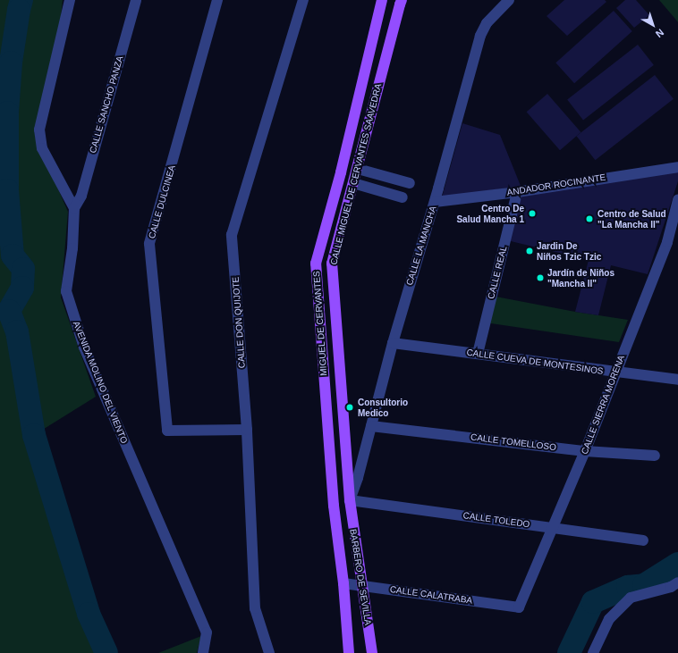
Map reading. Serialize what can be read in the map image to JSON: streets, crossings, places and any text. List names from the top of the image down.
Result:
{
  "streets": {
    "main road": ["CALLE MIGUEL DE CERVANTES SAAVEDRA", "MIGUEL DE CERVANTES", "BARBERO DE SEVILLA"],
    "street": [
      "CALLE SANCHO PANZA",
      "ANDADOR ROCINANTE",
      "CALLE DULCINEA",
      "CALLE LA MANCHA",
      "CALLE REAL",
      "CALLE DON QUIJOTE",
      "CALLE CUEVA DE MONTESINOS",
      "AVENIDA MOLINO DEL VIENTO",
      "CALLE SIERRA MORENA",
      "CALLE TOMELLOSO",
      "CALLE TOLEDO",
      "CALLE CALATRABA"
    ]
  },
  "crossings": [
    ["CALLE SANCHO PANZA", "AVENIDA MOLINO DEL VIENTO"],
    ["CALLE MIGUEL DE CERVANTES SAAVEDRA", "CALLE LA MANCHA"],
    ["CALLE MIGUEL DE CERVANTES SAAVEDRA", "CALLE TOLEDO"],
    ["CALLE MIGUEL DE CERVANTES SAAVEDRA", "BARBERO DE SEVILLA"],
    ["ANDADOR ROCINANTE", "CALLE LA MANCHA"],
    ["ANDADOR ROCINANTE", "CALLE REAL"],
    ["CALLE DULCINEA", "CALLE DON QUIJOTE"],
    ["CALLE LA MANCHA", "CALLE CUEVA DE MONTESINOS"],
    ["CALLE LA MANCHA", "CALLE TOMELLOSO"],
    ["CALLE LA MANCHA", "CALLE TOLEDO"],
    ["CALLE LA MANCHA", "BARBERO DE SEVILLA"],
    ["CALLE REAL", "CALLE CUEVA DE MONTESINOS"],
    ["MIGUEL DE CERVANTES", "CALLE CALATRABA"],
    ["CALLE CUEVA DE MONTESINOS", "CALLE SIERRA MORENA"],
    ["CALLE SIERRA MORENA", "CALLE TOMELLOSO"],
    ["CALLE SIERRA MORENA", "CALLE TOLEDO"],
    ["CALLE SIERRA MORENA", "CALLE CALATRABA"],
    ["CALLE TOLEDO", "BARBERO DE SEVILLA"],
    ["BARBERO DE SEVILLA", "CALLE CALATRABA"]
  ],
  "places": [
    "Centro De Salud Mancha 1",
    "Centro de Salud \"La Mancha II\"",
    "Jardin De Niños Tzic Tzic",
    "Jardín de Niños \"Mancha II\"",
    "Consultorio Medico"
  ],
  "north": "bottom right"
}
